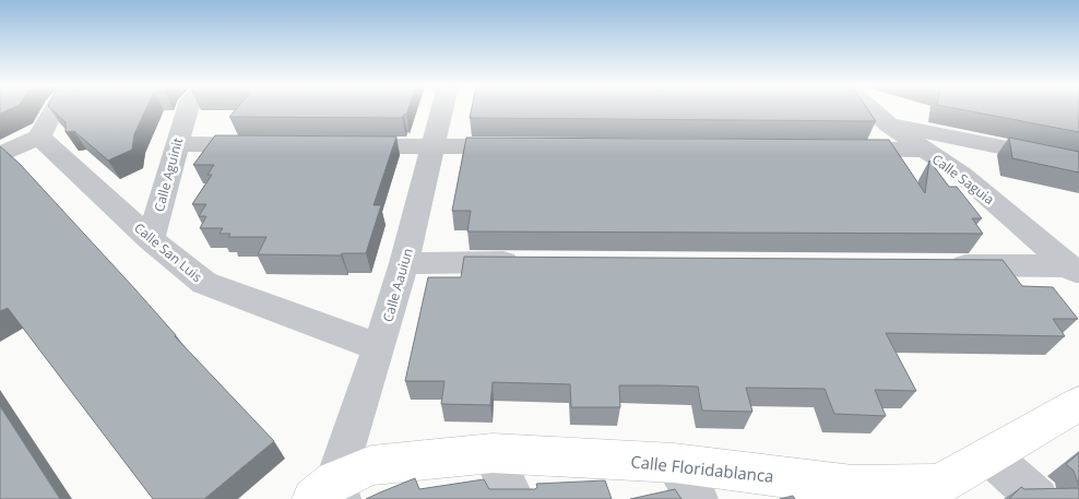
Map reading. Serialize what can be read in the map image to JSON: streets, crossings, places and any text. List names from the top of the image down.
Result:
{
  "streets": {
    "street": [
      "Calle Aguinit",
      "Calle Saguia",
      "Calle San Luis",
      "Calle Aauiun",
      "Calle Floridablanca"
    ]
  },
  "crossings": [
    ["Calle Aguinit", "Calle San Luis"],
    ["Calle San Luis", "Calle Aauiun"],
    ["Calle Aauiun", "Calle Floridablanca"]
  ]
}
